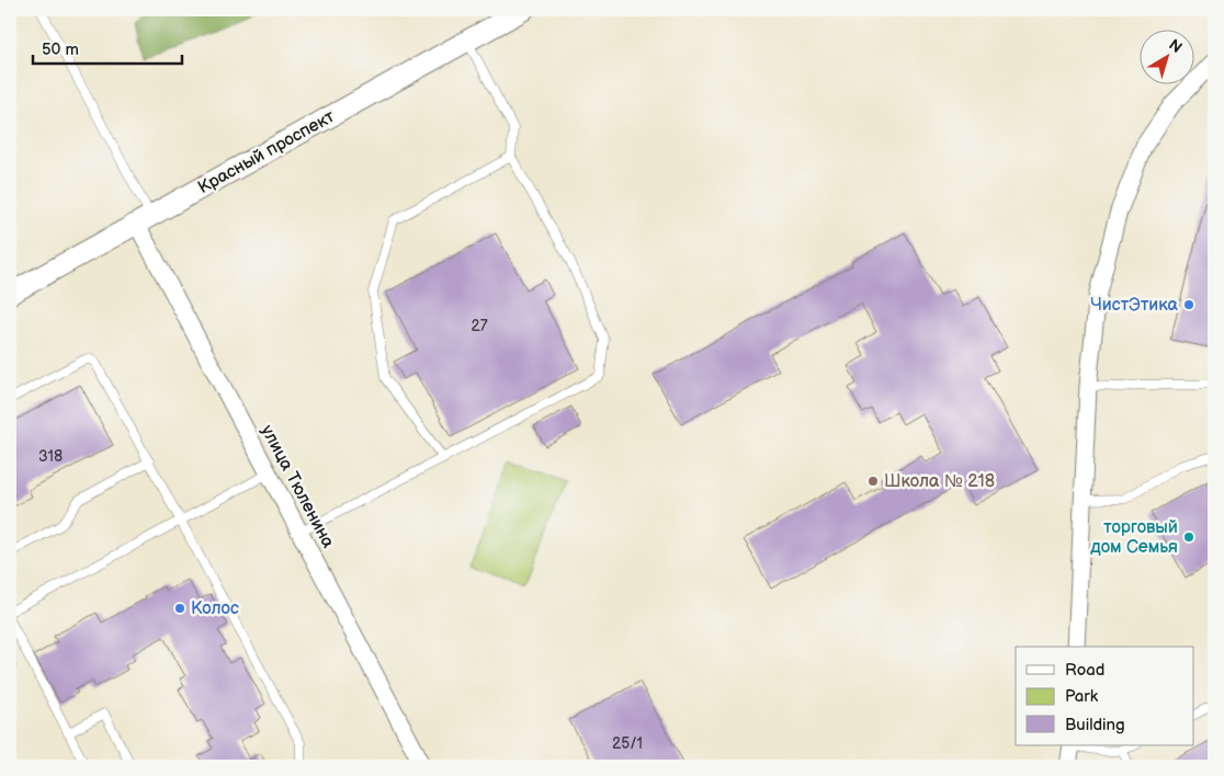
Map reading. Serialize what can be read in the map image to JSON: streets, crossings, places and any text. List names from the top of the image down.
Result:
{
  "streets": {
    "street": ["Красный проспект", "улица Тюленина"]
  },
  "crossings": [
    ["Красный проспект", "улица Тюленина"]
  ],
  "places": [
    "ЧистЭтика",
    "Школа № 218",
    "торговый дом Семья",
    "Колос"
  ],
  "house_numbers": ["27", "318", "25/1"],
  "legend": ["Road", "Park", "Building"],
  "scale_bar": "50 m",
  "north": "top right"
}
